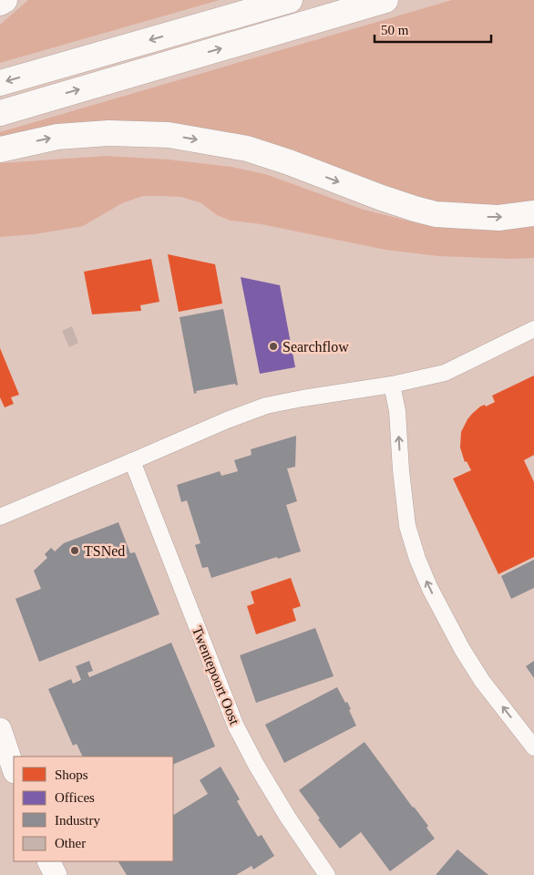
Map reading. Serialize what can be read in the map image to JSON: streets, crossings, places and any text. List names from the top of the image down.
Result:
{
  "streets": {
    "street": ["Twentepoort Oost"]
  },
  "places": ["Searchflow", "TSNed"],
  "legend": [
    "Shops",
    "Offices",
    "Industry",
    "Other"
  ],
  "scale_bar": "50 m"
}
